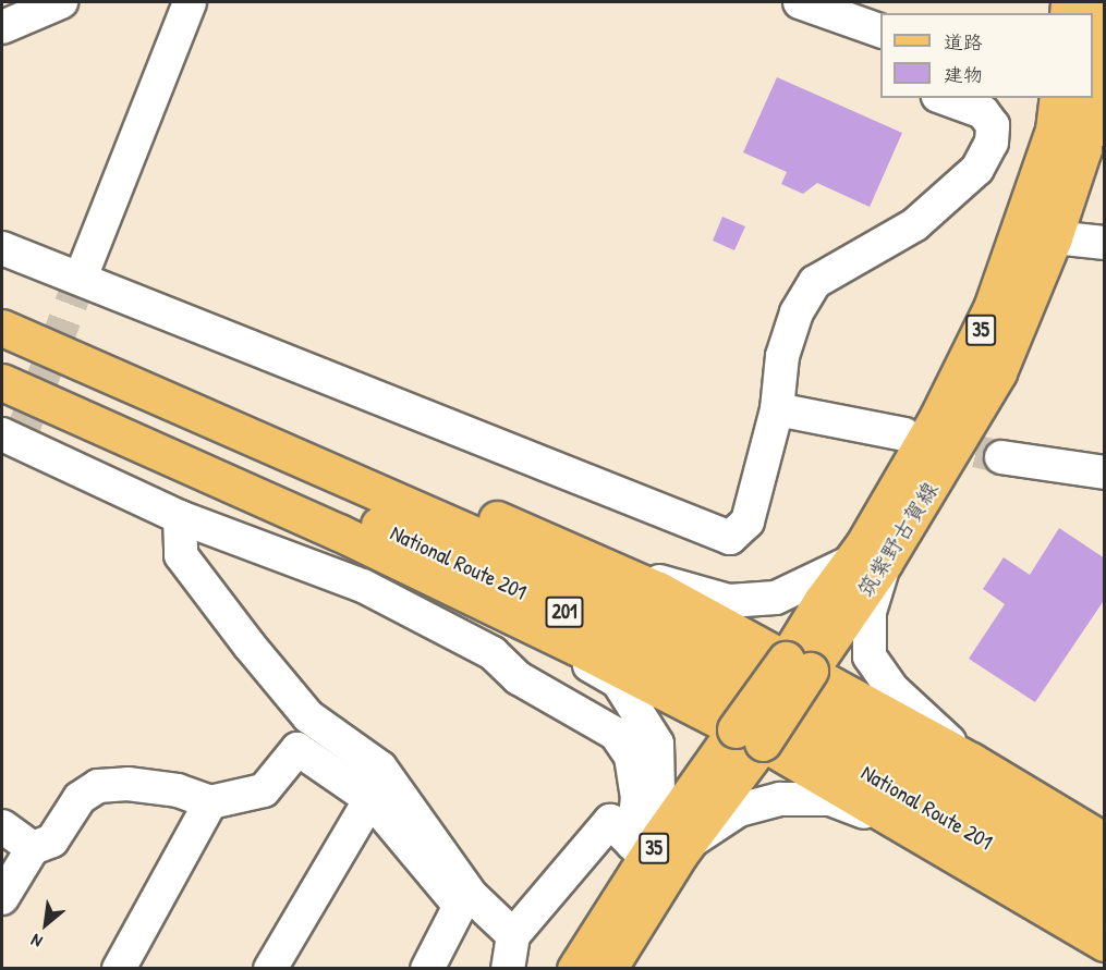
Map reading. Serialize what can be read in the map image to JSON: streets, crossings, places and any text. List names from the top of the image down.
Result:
{
  "streets": {
    "main road": [
      "35",
      "筑紫野古賀線",
      "National Route 201",
      "201"
    ]
  },
  "crossings": [
    ["筑紫野古賀線", "201"]
  ],
  "legend": ["道路", "建物"],
  "north": "bottom left"
}
